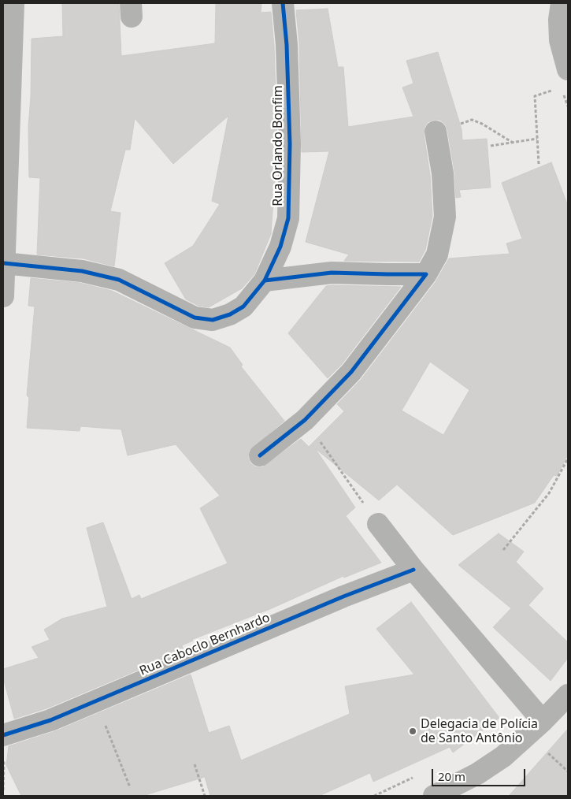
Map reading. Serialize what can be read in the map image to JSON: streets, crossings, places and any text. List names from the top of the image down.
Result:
{
  "streets": {
    "street": ["Rua Orlando Bonfim", "Rua Caboclo Bernhardo"]
  },
  "places": ["Delegacia de Polícia de Santo Antônio"],
  "scale_bar": "20 m"
}
